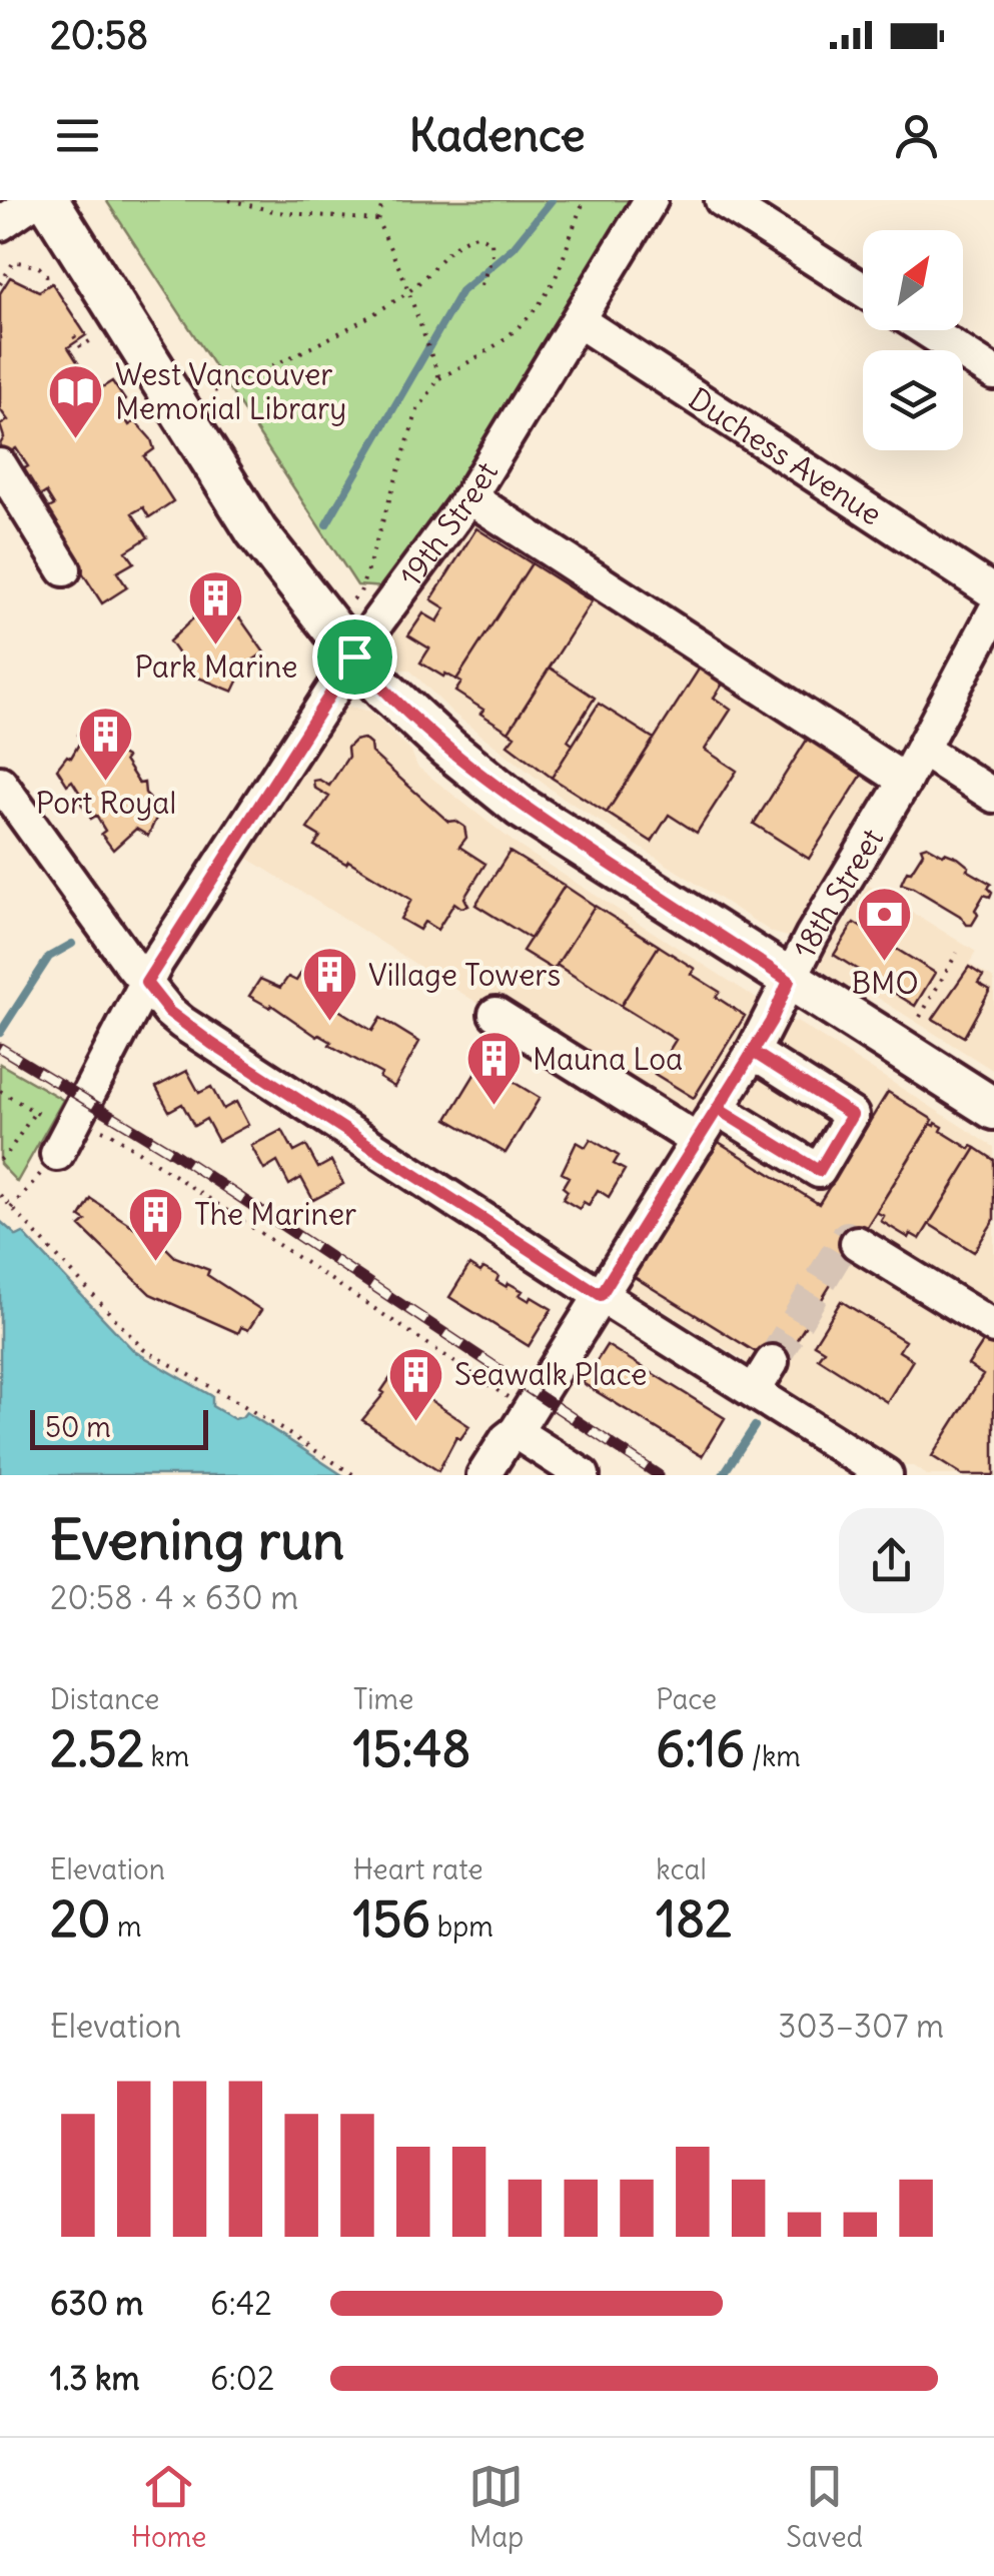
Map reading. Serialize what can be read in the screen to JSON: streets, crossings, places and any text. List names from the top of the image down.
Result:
{
  "streets": {
    "street": ["Duchess Avenue", "19th Street", "18th Street"]
  },
  "crossings": [
    ["Duchess Avenue", "19th Street"]
  ],
  "places": {
    "library": ["West Vancouver Memorial Library"],
    "building": [
      "Park Marine",
      "Port Royal",
      "Village Towers",
      "Mauna Loa",
      "The Mariner",
      "Seawalk Place"
    ],
    "bank": ["BMO"]
  },
  "scale_bar": "50 m",
  "north": "top right",
  "page": {
    "status": "20:58",
    "header": "Kadence",
    "scale": "50 m",
    "heading": ["Evening run", "20:58 · 4 × 630 m"],
    "stats": [
      ["Distance", "2.52 km"],
      ["Time", "15:48"],
      ["Pace", "6:16 /km"],
      ["Elevation", "20 m"],
      ["Heart rate", "156 bpm"],
      ["kcal", "182"]
    ],
    "chart": ["Elevation", "303–307 m"],
    "list": [
      {
        "name": "630 m",
        "note": "6:42"
      },
      {
        "name": "1.3 km",
        "note": "6:02"
      }
    ],
    "tabs": ["Home", "Map", "Saved"]
  }
}
